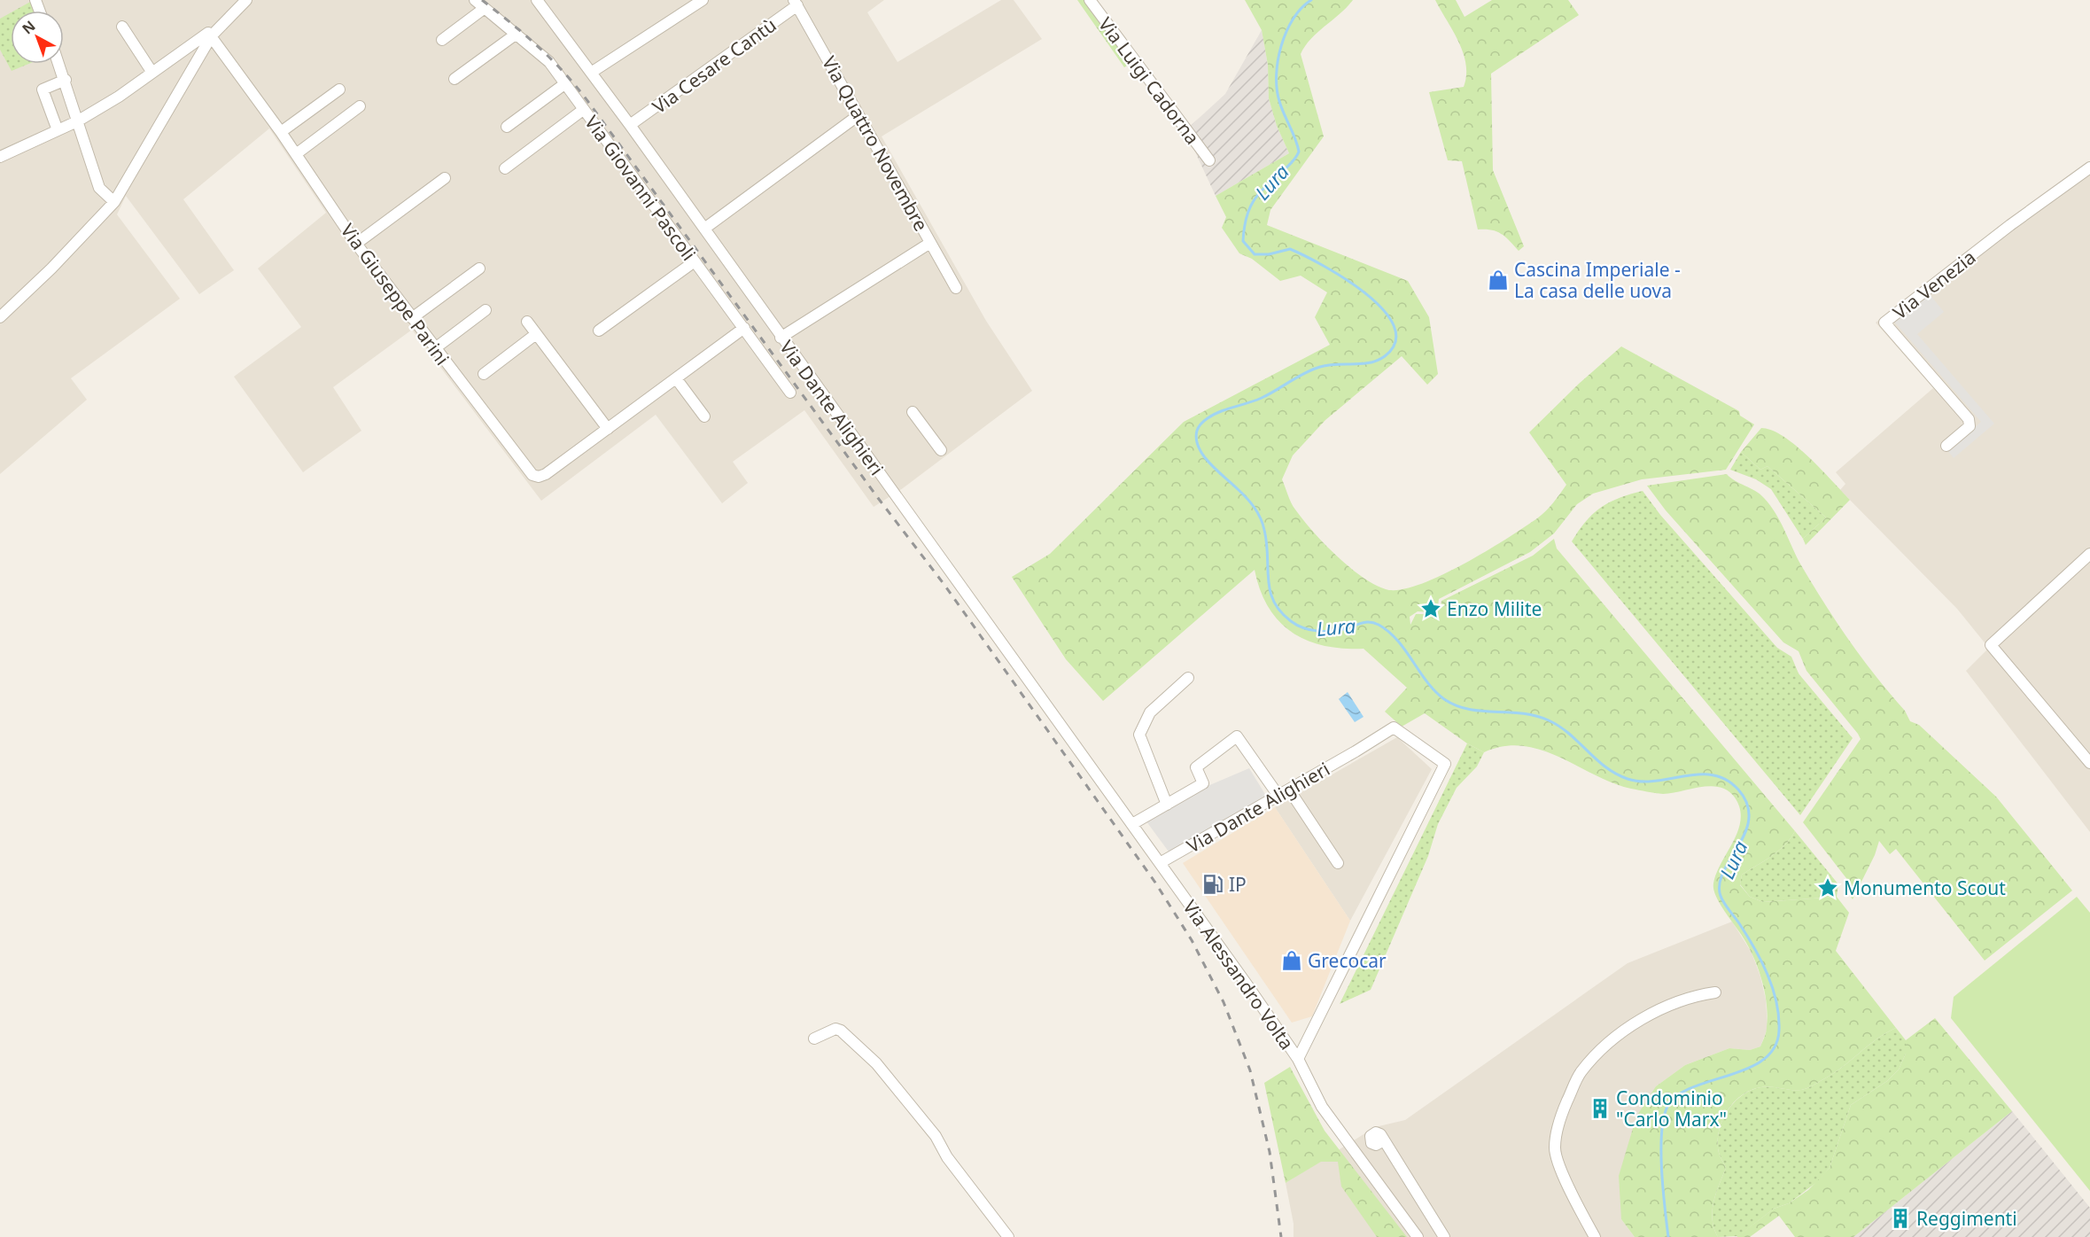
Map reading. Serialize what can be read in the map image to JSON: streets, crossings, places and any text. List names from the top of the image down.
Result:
{
  "streets": {
    "street": [
      "Via Cesare Cantù",
      "Via Luigi Cadorna",
      "Via Quattro Novembre",
      "Via Giovanni Pascoli",
      "Via Venezia",
      "Via Giuseppe Parini",
      "Via Dante Alighieri",
      "Via Alessandro Volta"
    ]
  },
  "crossings": [
    ["Via Cesare Cantù", "Via Quattro Novembre"],
    ["Via Cesare Cantù", "Via Dante Alighieri"],
    ["Via Giovanni Pascoli", "Via Giuseppe Parini"],
    ["Via Dante Alighieri", "Via Alessandro Volta"]
  ],
  "water": ["Lura"],
  "places": {
    "shop": ["Cascina Imperiale - La casa delle uova", "Grecocar"],
    "place": ["Enzo Milite", "Monumento Scout"],
    "fuel station": ["IP"],
    "building": ["Condominio \"Carlo Marx\"", "Reggimenti"]
  },
  "north": "top left"
}
